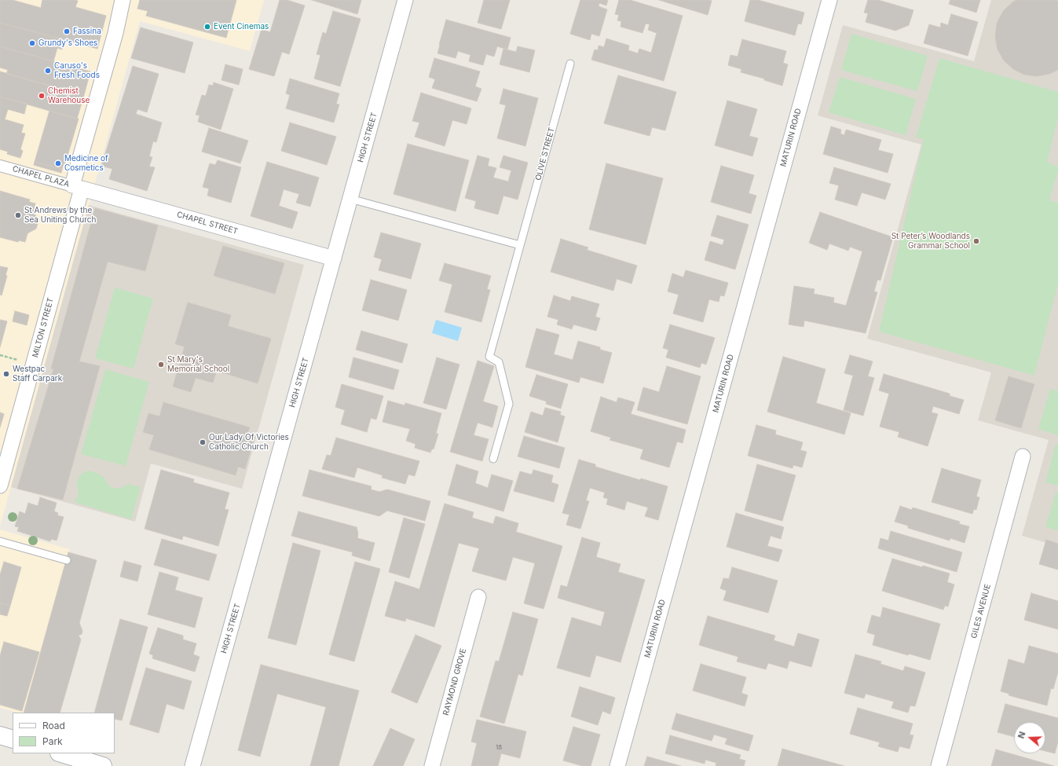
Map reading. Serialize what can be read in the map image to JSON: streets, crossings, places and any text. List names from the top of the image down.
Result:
{
  "streets": {
    "street": [
      "HIGH STREET",
      "MATURIN ROAD",
      "CHAPEL PLAZA",
      "CHAPEL STREET",
      "MILTON STREET",
      "GILES AVENUE",
      "RAYMOND GROVE"
    ],
    "lane": ["OLIVE STREET"]
  },
  "crossings": [
    ["HIGH STREET", "CHAPEL STREET"],
    ["CHAPEL PLAZA", "CHAPEL STREET"],
    ["CHAPEL PLAZA", "MILTON STREET"],
    ["CHAPEL STREET", "MILTON STREET"]
  ],
  "places": [
    "Event Cinemas",
    "Fassina",
    "Grundy's Shoes",
    "Caruso's Fresh Foods",
    "Chemist Warehouse",
    "Medicine of Cosmetics",
    "St Andrews by the Sea Uniting Church",
    "St Peter’s Woodlands Grammar School",
    "St Mary's Memorial School",
    "Westpac Staff Carpark",
    "Our Lady Of Victories Catholic Church"
  ],
  "house_numbers": ["18"],
  "legend": ["Road", "Park"],
  "north": "left"
}
